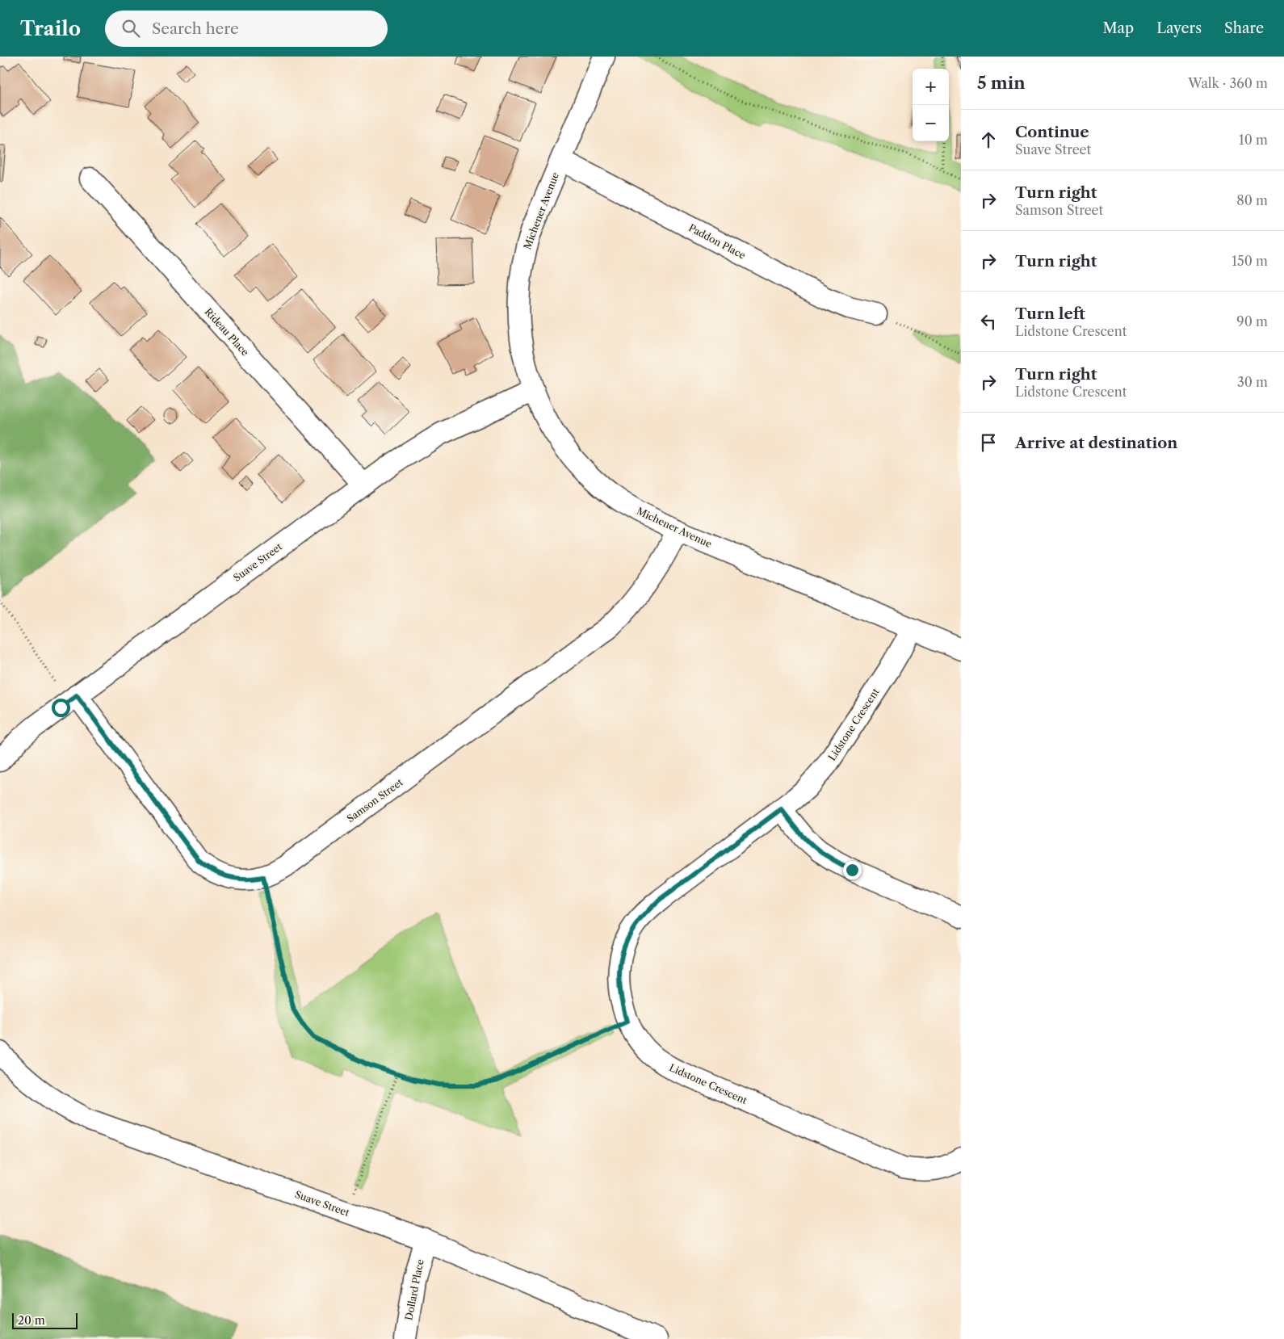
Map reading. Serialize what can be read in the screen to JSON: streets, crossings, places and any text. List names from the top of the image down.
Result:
{
  "streets": {
    "street": [
      "Michener Avenue",
      "Paddon Place",
      "Rideau Place",
      "Suave Street",
      "Lidstone Crescent",
      "Samson Street",
      "Dollard Place"
    ]
  },
  "crossings": [
    ["Michener Avenue", "Paddon Place"],
    ["Michener Avenue", "Suave Street"],
    ["Michener Avenue", "Lidstone Crescent"],
    ["Michener Avenue", "Samson Street"],
    ["Rideau Place", "Suave Street"],
    ["Suave Street", "Samson Street"],
    ["Suave Street", "Dollard Place"]
  ],
  "scale_bar": "20 m",
  "page": {
    "header": "Trailo",
    "search": "Search here",
    "nav": ["Map", "Layers", "Share"],
    "heading": ["5 min", "Walk · 360 m"],
    "map_buttons": ["+", "−"],
    "list": [
      ["Continue", "Suave Street", "10 m"],
      ["Turn right", "Samson Street", "80 m"],
      ["Turn right", "150 m"],
      ["Turn left", "Lidstone Crescent", "90 m"],
      ["Turn right", "Lidstone Crescent", "30 m"],
      "Arrive at destination"
    ],
    "scale": "20 m"
  }
}
